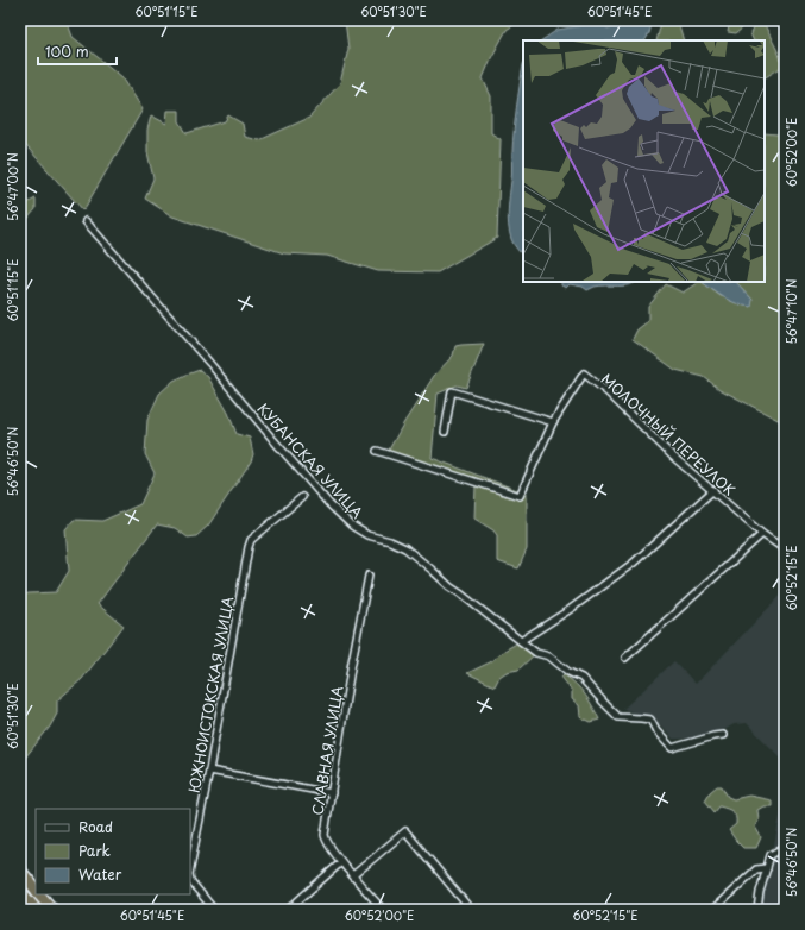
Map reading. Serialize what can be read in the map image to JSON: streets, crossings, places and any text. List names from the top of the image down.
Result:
{
  "streets": {
    "street": [
      "МОЛОЧНЫЙ ПЕРЕУЛОК",
      "КУБАНСКАЯ УЛИЦА",
      "ЮЖНОИСТОКСКАЯ УЛИЦА",
      "СЛАВНАЯ УЛИЦА"
    ]
  },
  "legend": ["Road", "Park", "Water"],
  "scale_bar": "100 m",
  "coordinates": [
    "60°51'15\"E",
    "60°51'30\"E",
    "60°51'45\"E",
    "60°52'00\"E",
    "56°47'00\"N",
    "56°47'10\"N",
    "56°46'50\"N",
    "60°52'15\"E"
  ]
}
